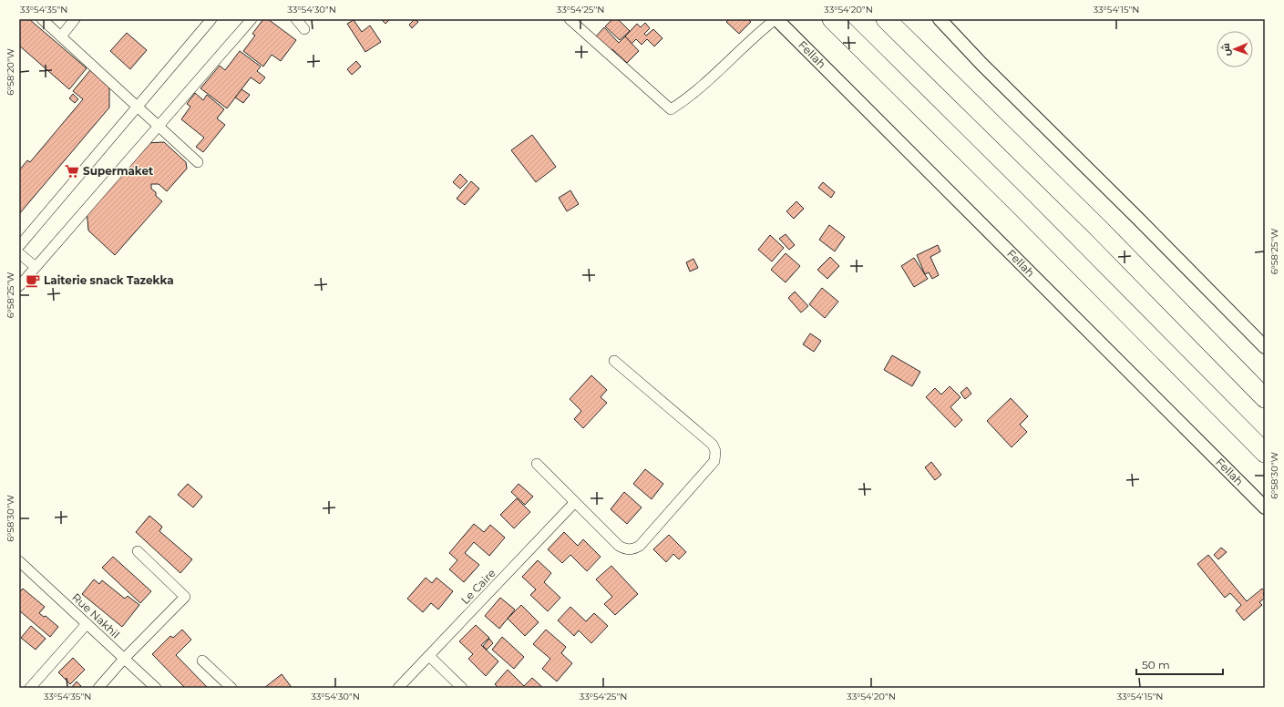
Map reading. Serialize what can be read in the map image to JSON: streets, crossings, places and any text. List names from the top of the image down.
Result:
{
  "streets": {
    "street": ["Fellah", "Le Caire", "Rue Nakhil"]
  },
  "places": {
    "supermarket": ["Supermaket"],
    "cafe": ["Laiterie snack Tazekka"]
  },
  "scale_bar": "50 m",
  "north": "left",
  "coordinates": [
    "33°54'35\"N",
    "33°54'30\"N",
    "33°54'25\"N",
    "33°54'20\"N",
    "33°54'15\"N",
    "6°58'20\"W",
    "6°58'25\"W",
    "6°58'30\"W"
  ]
}
